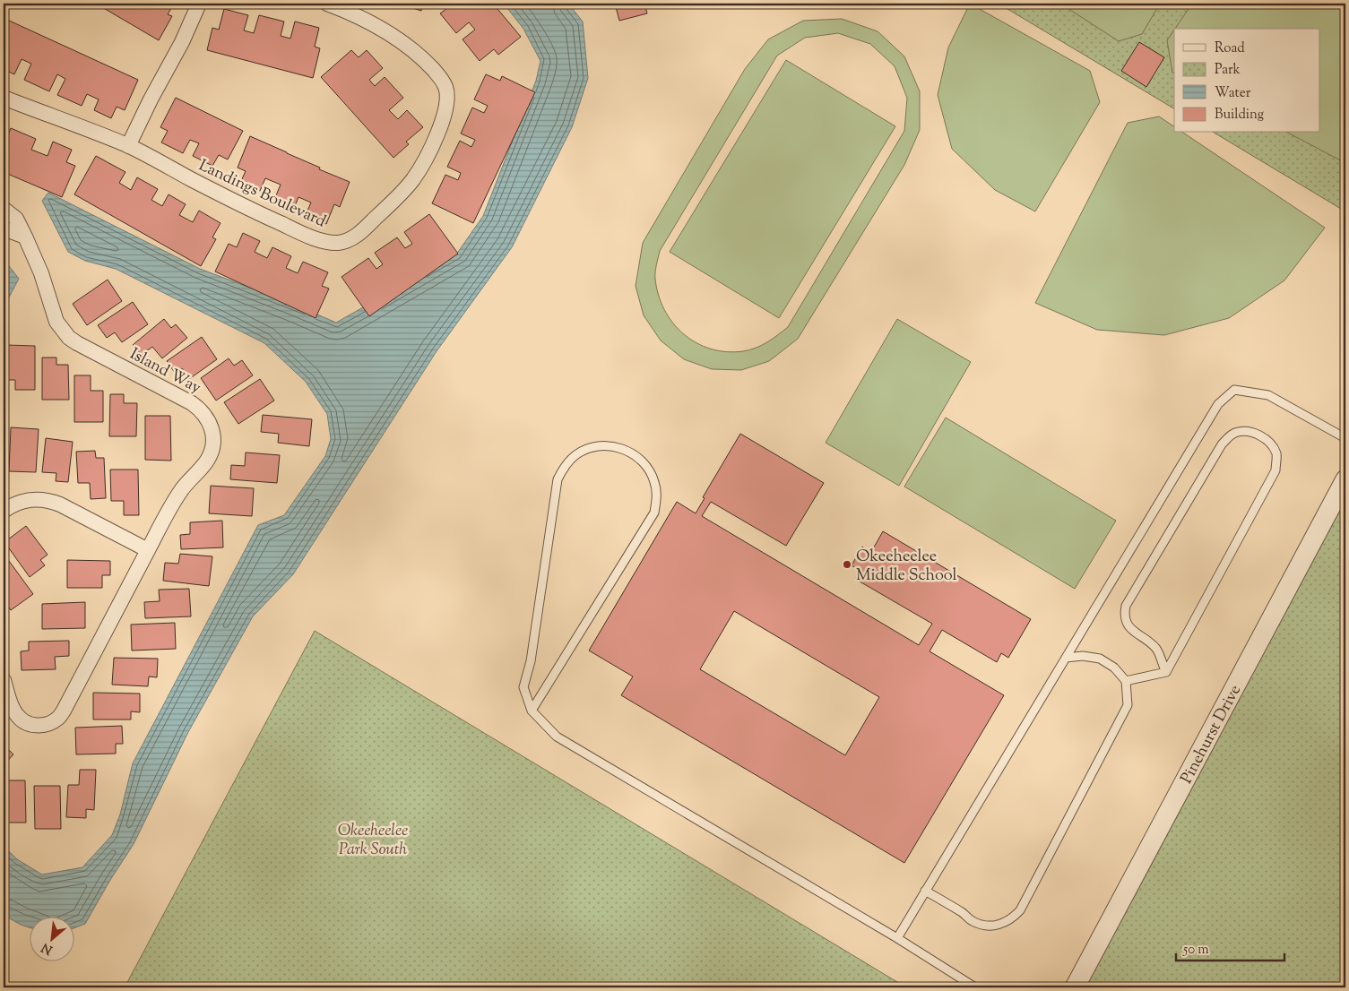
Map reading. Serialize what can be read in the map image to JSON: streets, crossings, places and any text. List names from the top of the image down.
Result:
{
  "streets": {
    "street": ["Landings Boulevard", "Island Way", "Pinehurst Drive"]
  },
  "parks": ["Okeeheelee Park South"],
  "places": ["Okeeheelee Middle School"],
  "legend": [
    "Road",
    "Park",
    "Water",
    "Building"
  ],
  "scale_bar": "50 m",
  "north": "bottom left"
}
